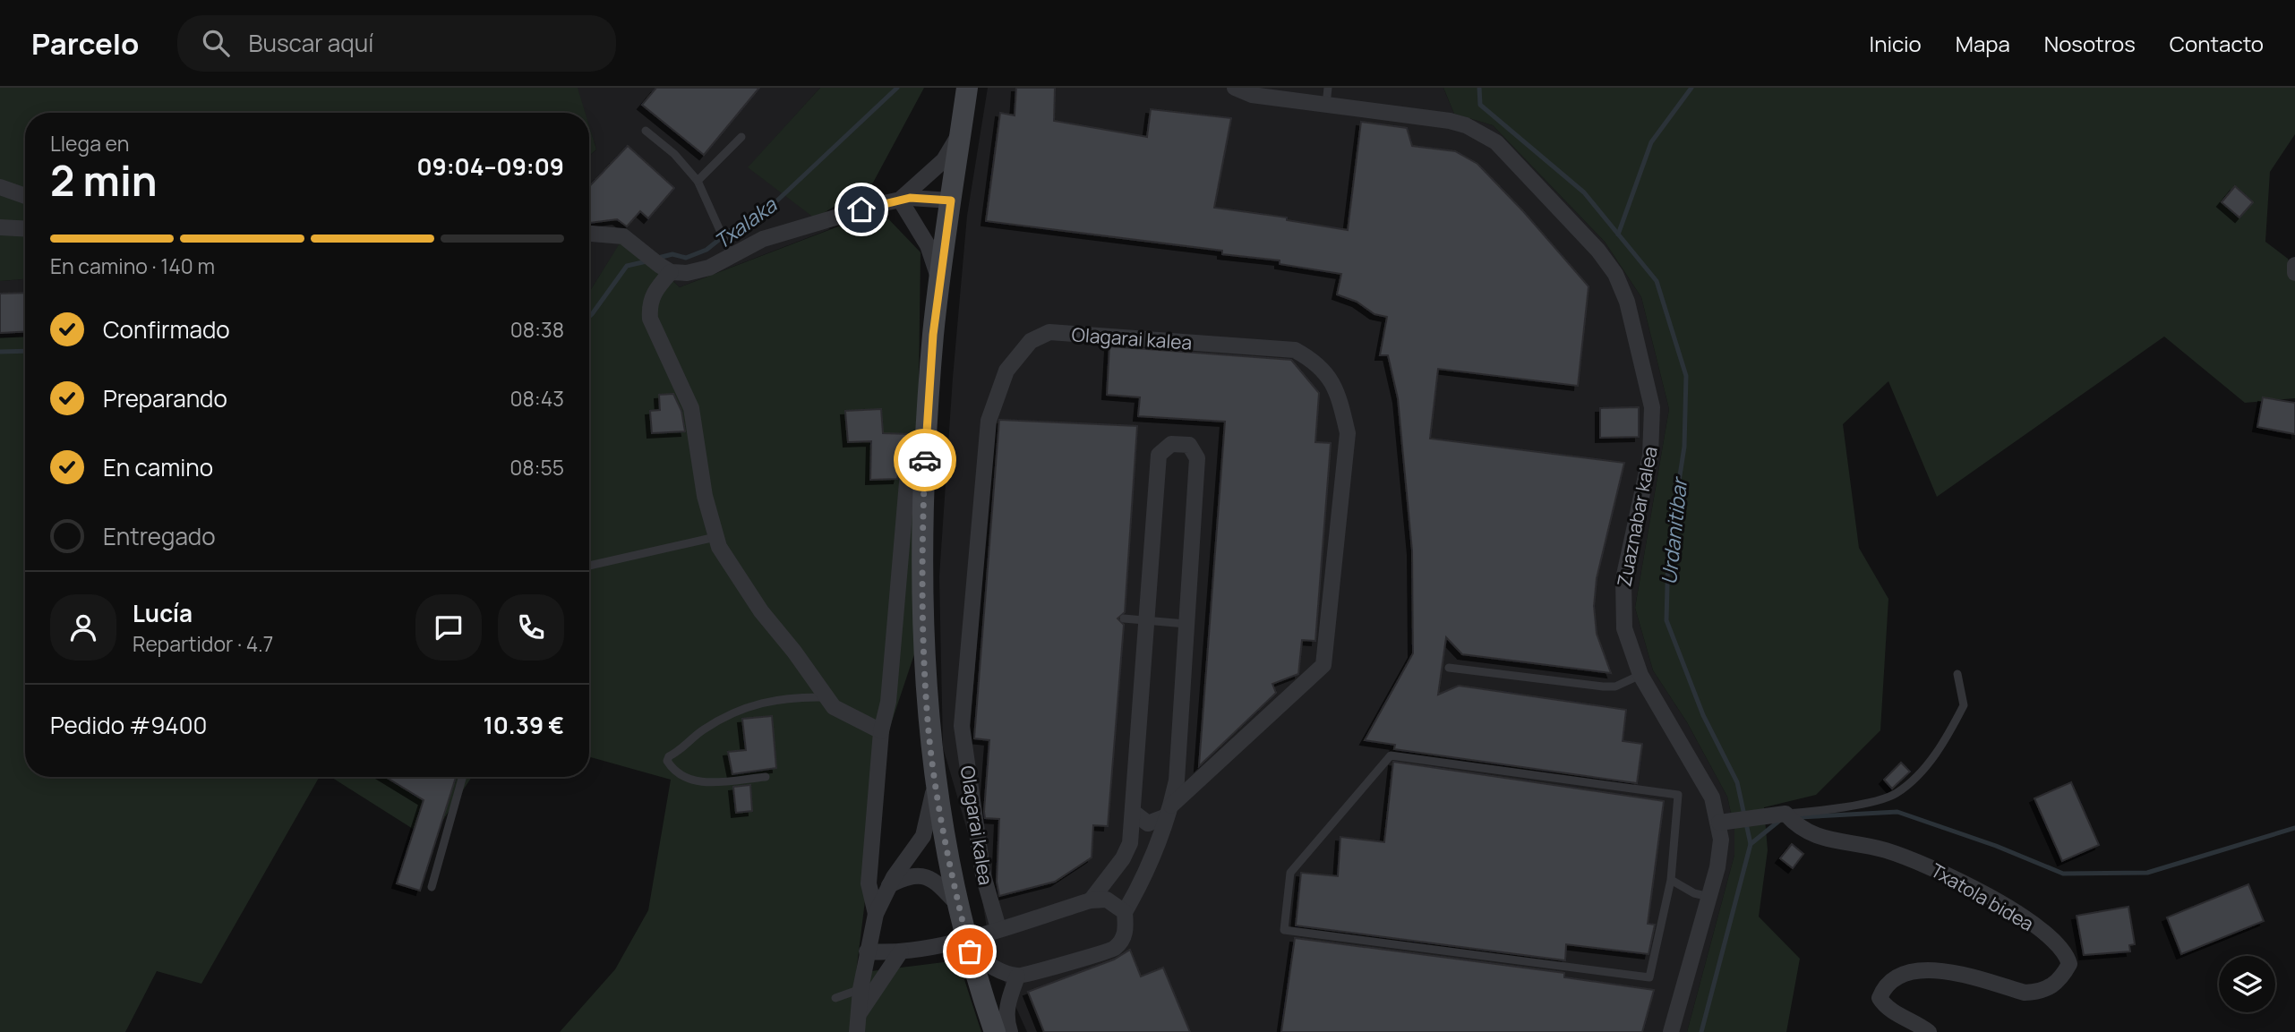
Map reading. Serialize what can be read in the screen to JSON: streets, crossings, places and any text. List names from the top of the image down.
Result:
{
  "streets": {
    "street": ["Olagarai kalea", "Zuaznabar kalea", "Txatola bidea"]
  },
  "water": ["Txalaka", "Urdanitibar"],
  "page": {
    "header": "Parcelo",
    "search": "Buscar aquí",
    "nav": [
      "Inicio",
      "Mapa",
      "Nosotros",
      "Contacto"
    ],
    "heading": ["2 min", "Llega en", "09:04–09:09"],
    "panel": [
      "Lucía",
      "Repartidor · 4.7",
      "Pedido #9400",
      "10.39 €"
    ],
    "bar": "En camino · 140 m",
    "list": [
      ["Confirmado", "08:38"],
      ["Preparando", "08:43"],
      ["En camino", "08:55"],
      "Entregado"
    ]
  }
}
